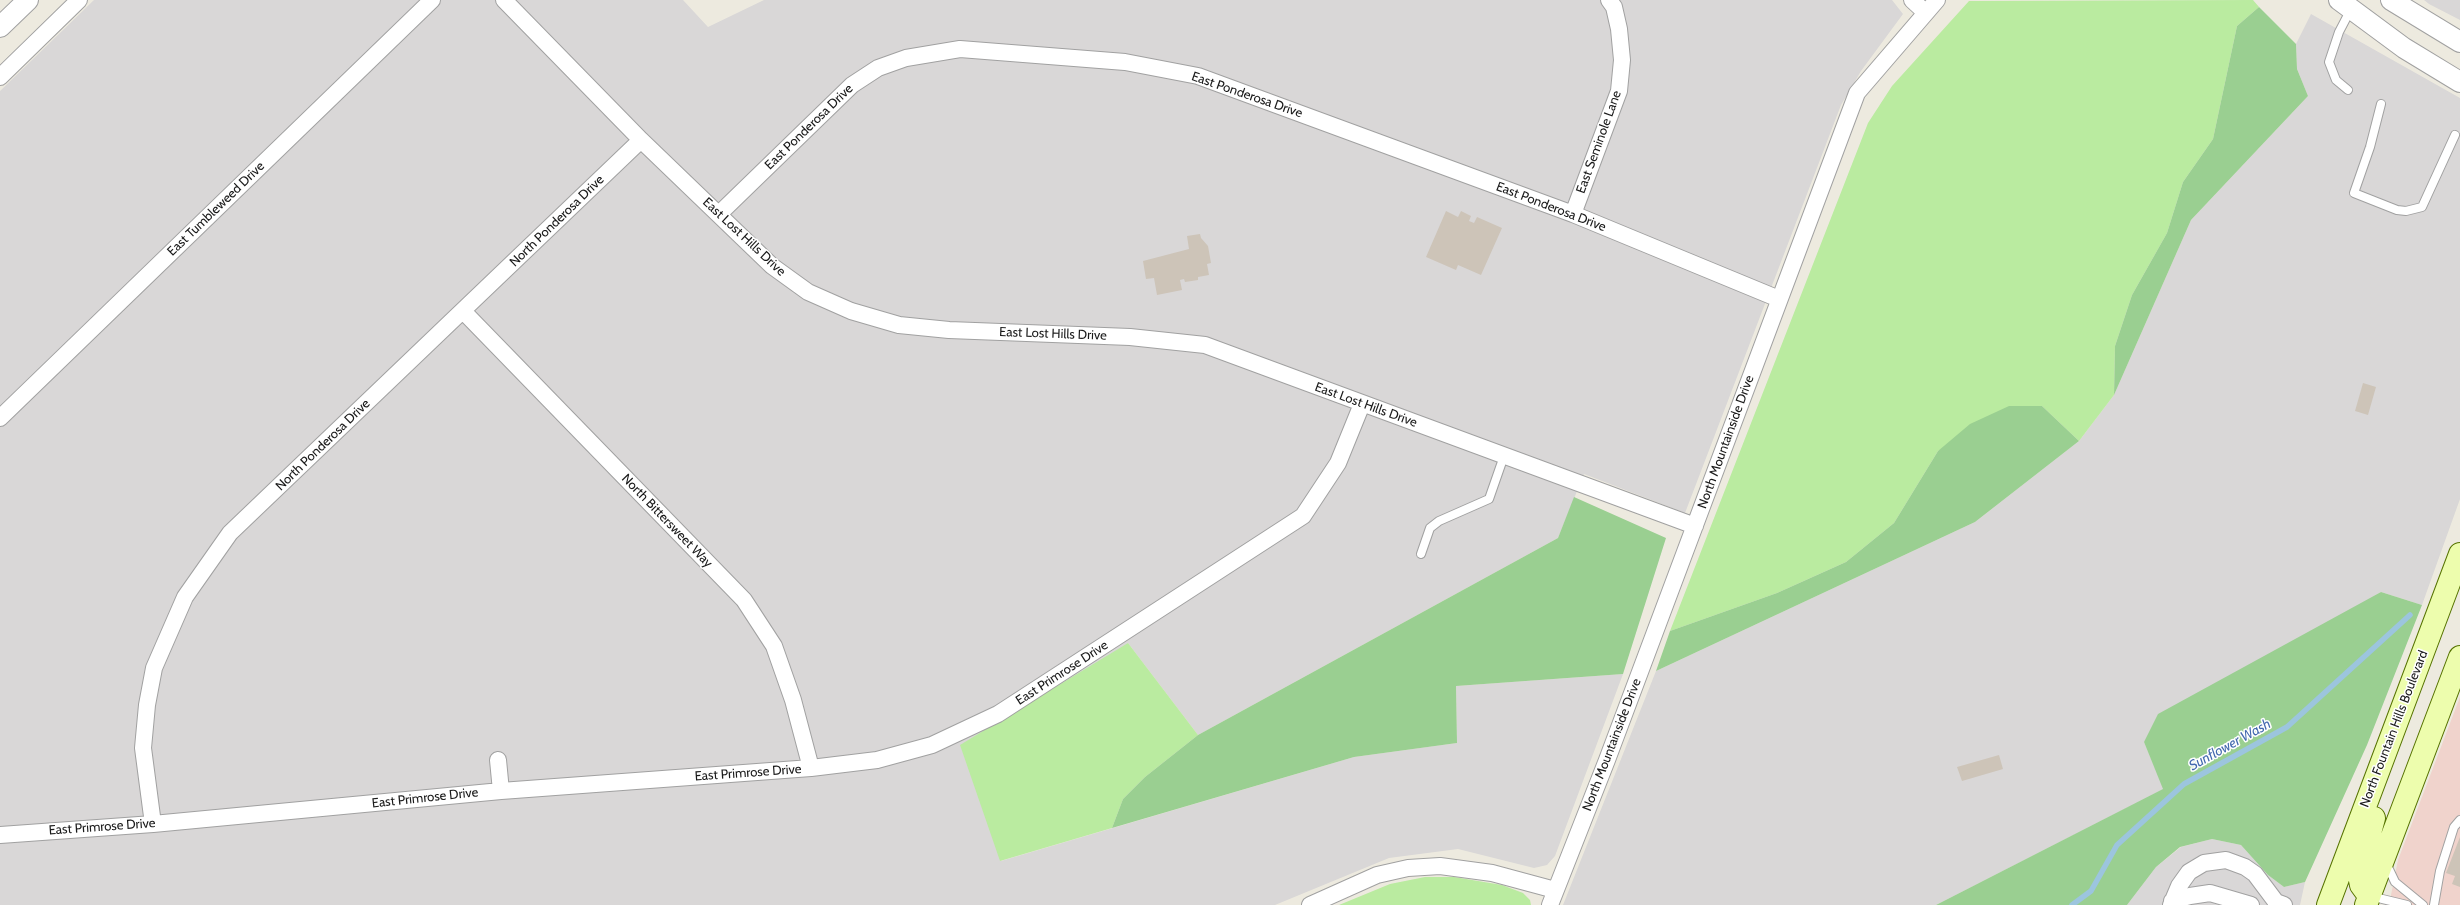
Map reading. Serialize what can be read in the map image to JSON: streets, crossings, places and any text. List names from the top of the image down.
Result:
{
  "streets": {
    "main road": ["North Fountain Hills Boulevard"],
    "street": [
      "East Ponderosa Drive",
      "East Seminole Lane",
      "East Tumbleweed Drive",
      "North Ponderosa Drive",
      "East Lost Hills Drive",
      "North Mountainside Drive",
      "North Bittersweet Way",
      "East Primrose Drive"
    ]
  },
  "crossings": [
    ["East Ponderosa Drive", "East Seminole Lane"],
    ["East Ponderosa Drive", "East Lost Hills Drive"],
    ["East Ponderosa Drive", "North Mountainside Drive"],
    ["North Ponderosa Drive", "East Lost Hills Drive"],
    ["North Ponderosa Drive", "North Bittersweet Way"],
    ["North Ponderosa Drive", "East Primrose Drive"],
    ["East Lost Hills Drive", "North Mountainside Drive"],
    ["East Lost Hills Drive", "East Primrose Drive"],
    ["North Bittersweet Way", "East Primrose Drive"]
  ],
  "water": ["Sunflower Wash"]
}
